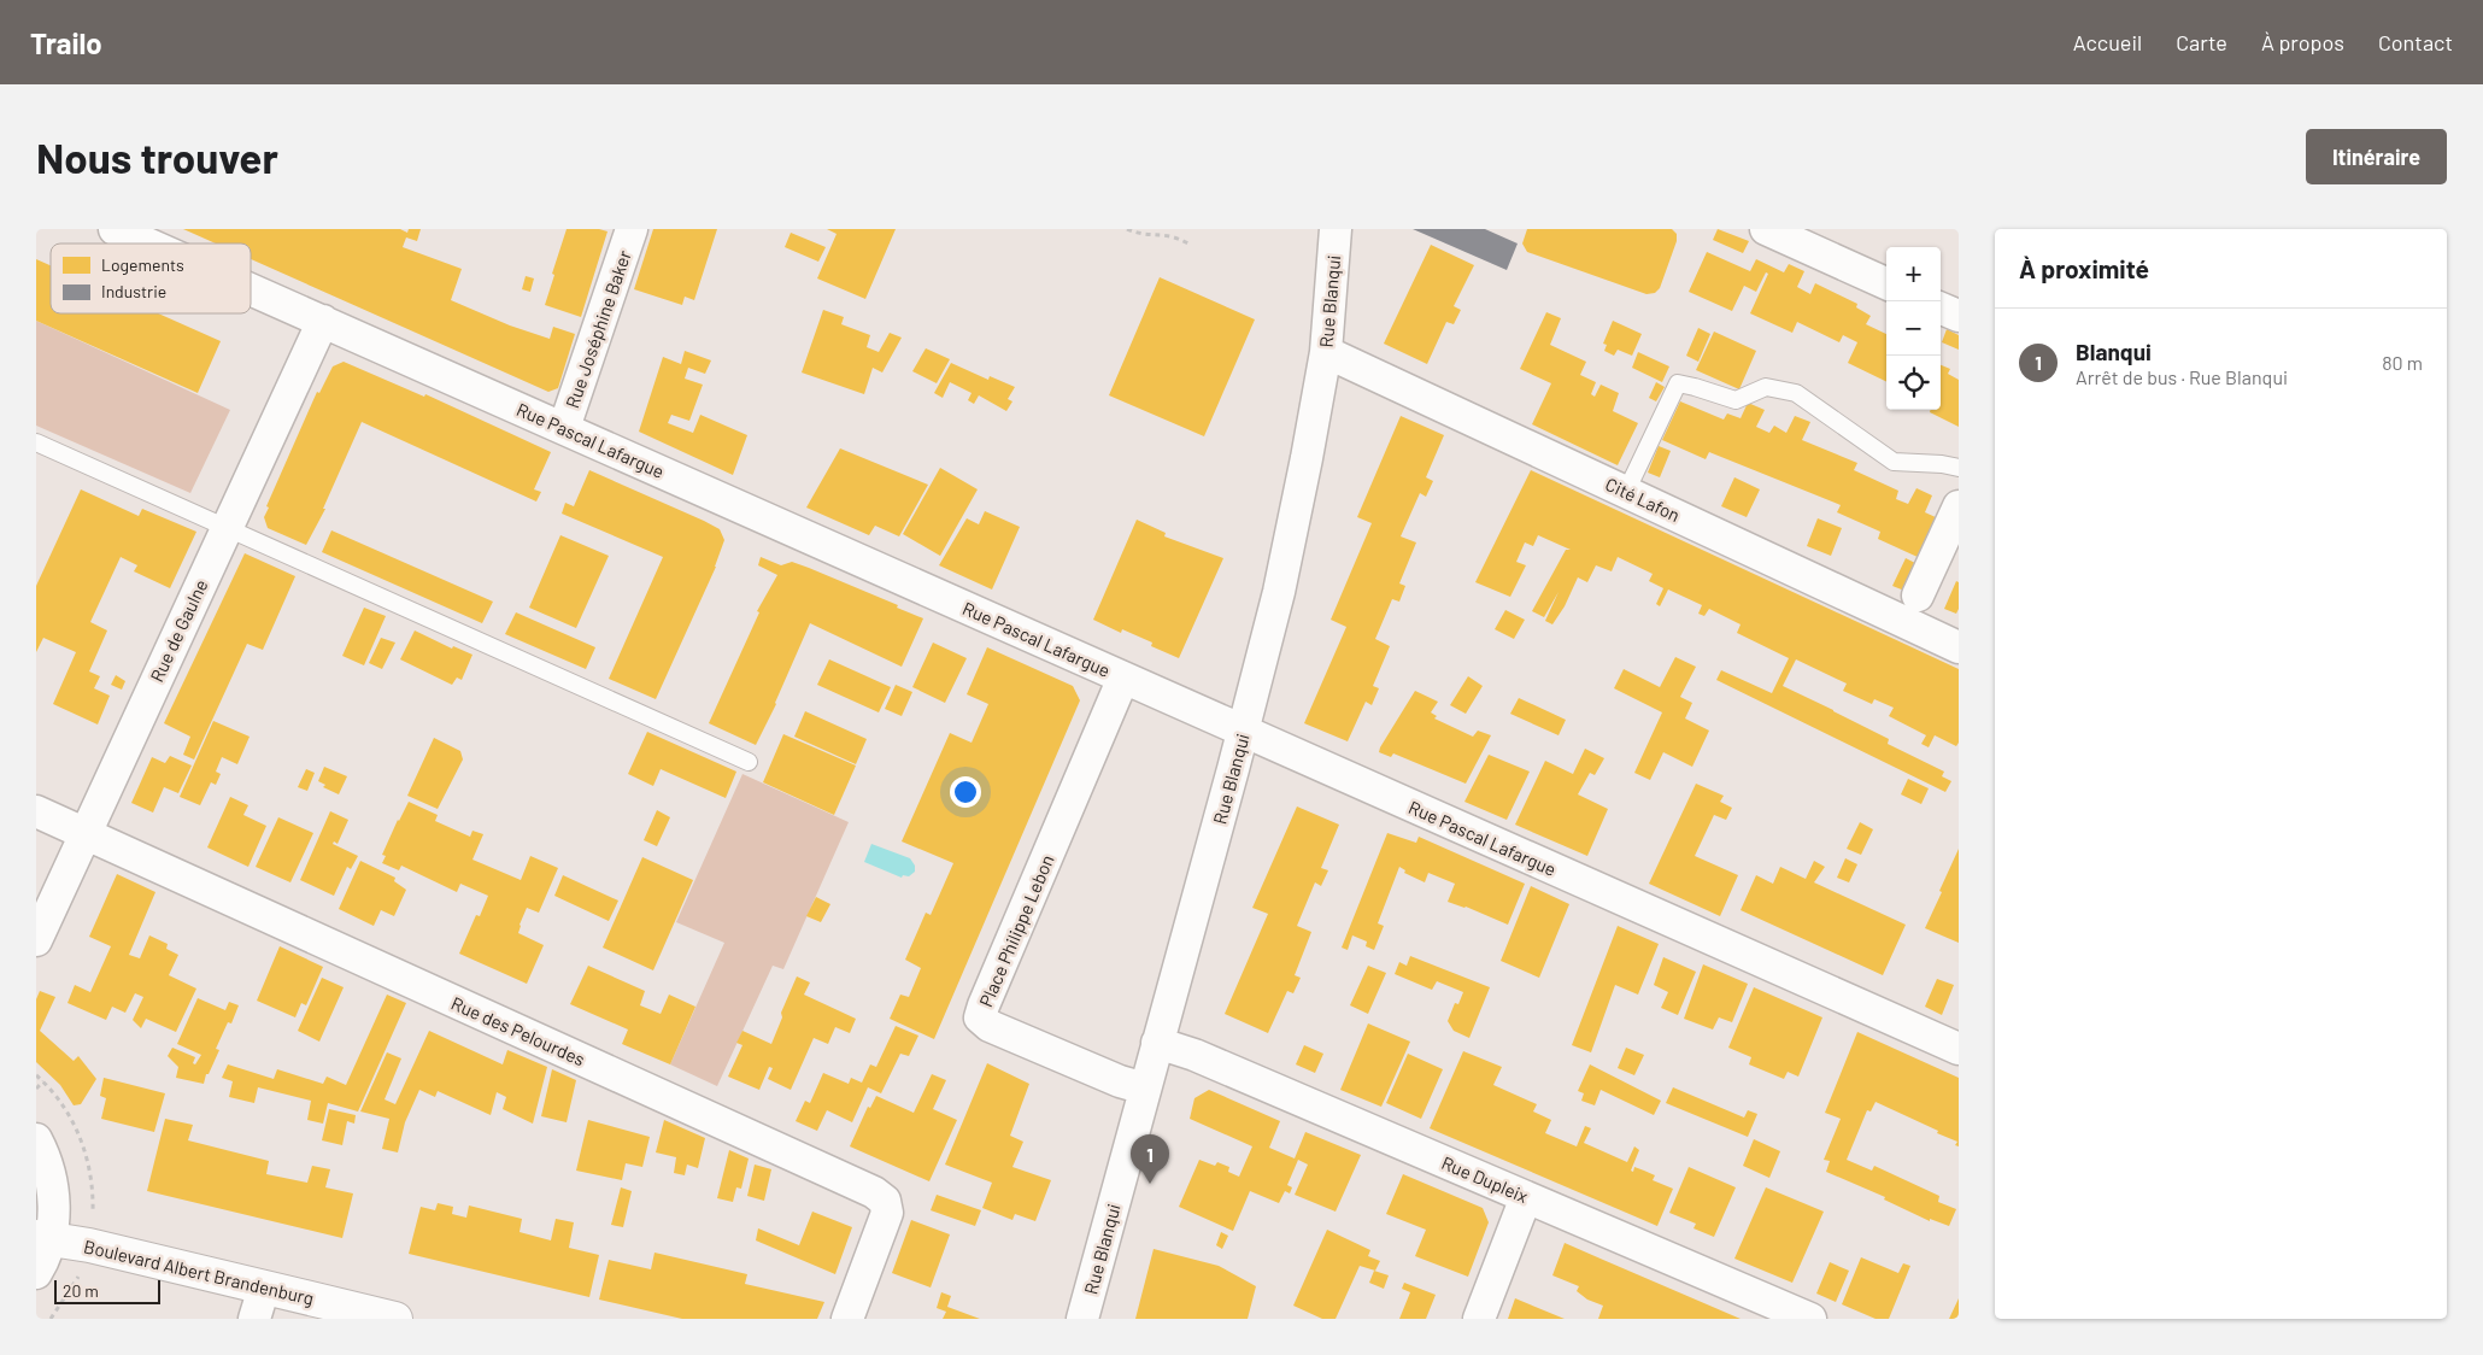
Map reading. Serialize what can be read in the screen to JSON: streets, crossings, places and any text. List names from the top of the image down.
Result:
{
  "streets": {
    "street": [
      "Rue Blanqui",
      "Rue Joséphine Baker",
      "Rue Pascal Lafargue",
      "Cité Lafon",
      "Rue de Gaulne",
      "Place Philippe Lebon",
      "Rue des Pelourdes",
      "Rue Dupleix",
      "Boulevard Albert Brandenburg"
    ]
  },
  "crossings": [
    ["Rue Blanqui", "Rue Pascal Lafargue"],
    ["Rue Blanqui", "Cité Lafon"],
    ["Rue Blanqui", "Place Philippe Lebon"],
    ["Rue Blanqui", "Rue Dupleix"],
    ["Rue Joséphine Baker", "Rue Pascal Lafargue"],
    ["Rue Pascal Lafargue", "Rue de Gaulne"],
    ["Rue Pascal Lafargue", "Place Philippe Lebon"],
    ["Rue de Gaulne", "Rue des Pelourdes"]
  ],
  "legend": ["Logements", "Industrie"],
  "scale_bar": "20 m",
  "page": {
    "header": "Trailo",
    "nav": [
      "Accueil",
      "Carte",
      "À propos",
      "Contact"
    ],
    "buttons": "Itinéraire",
    "title": "Nous trouver",
    "heading": "À proximité",
    "map_buttons": ["+", "−"],
    "list": [
      {
        "mark": "1",
        "name": "Blanqui",
        "note": "Arrêt de bus · Rue Blanqui",
        "value": "80 m"
      }
    ],
    "pins": "1",
    "scale": "20 m"
  }
}
